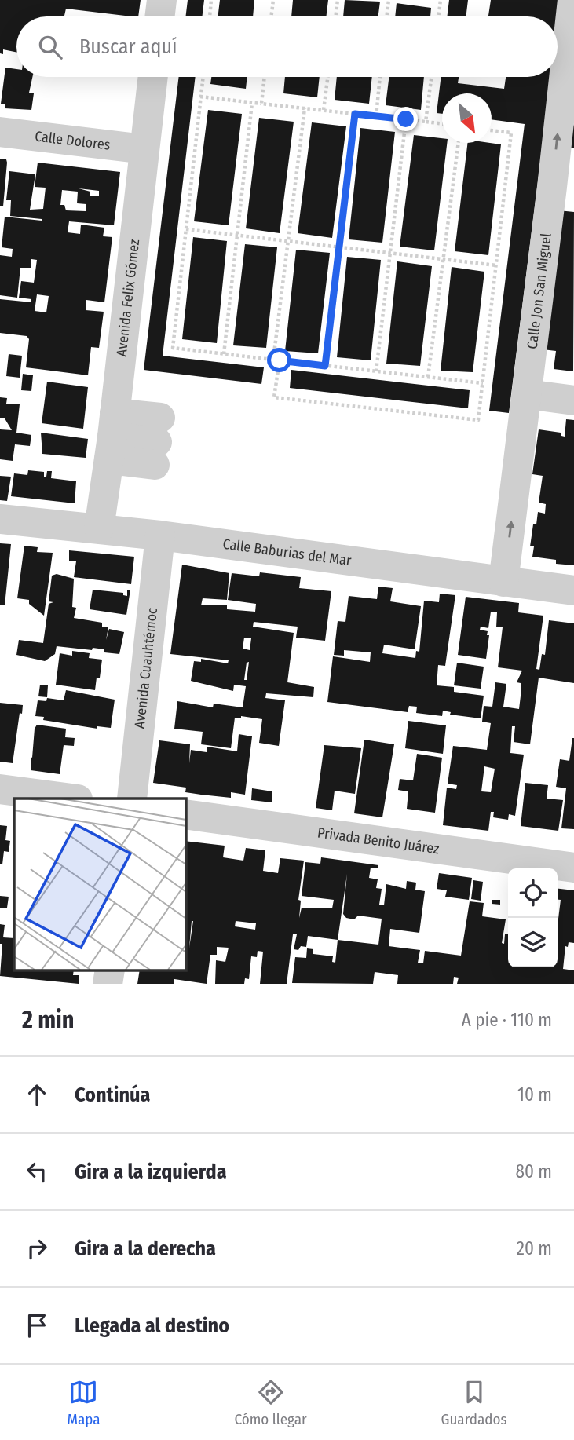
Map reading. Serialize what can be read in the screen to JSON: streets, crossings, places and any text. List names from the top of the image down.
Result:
{
  "streets": {
    "street": [
      "Calle Dolores",
      "Calle Jon San Miguel",
      "Avenida Felix Gómez",
      "Calle Baburias del Mar",
      "Avenida Cuauhtémoc",
      "Privada Benito Juárez"
    ]
  },
  "crossings": [
    ["Calle Dolores", "Avenida Felix Gómez"],
    ["Calle Jon San Miguel", "Calle Baburias del Mar"],
    ["Avenida Felix Gómez", "Calle Baburias del Mar"],
    ["Calle Baburias del Mar", "Avenida Cuauhtémoc"]
  ],
  "one_way": ["Calle Jon San Miguel"],
  "north": "bottom right",
  "page": {
    "search": "Buscar aquí",
    "heading": ["2 min", "A pie · 110 m"],
    "list": [
      ["Continúa", "10 m"],
      ["Gira a la izquierda", "80 m"],
      ["Gira a la derecha", "20 m"],
      "Llegada al destino"
    ],
    "nav": ["Mapa", "Cómo llegar", "Guardados"]
  }
}
